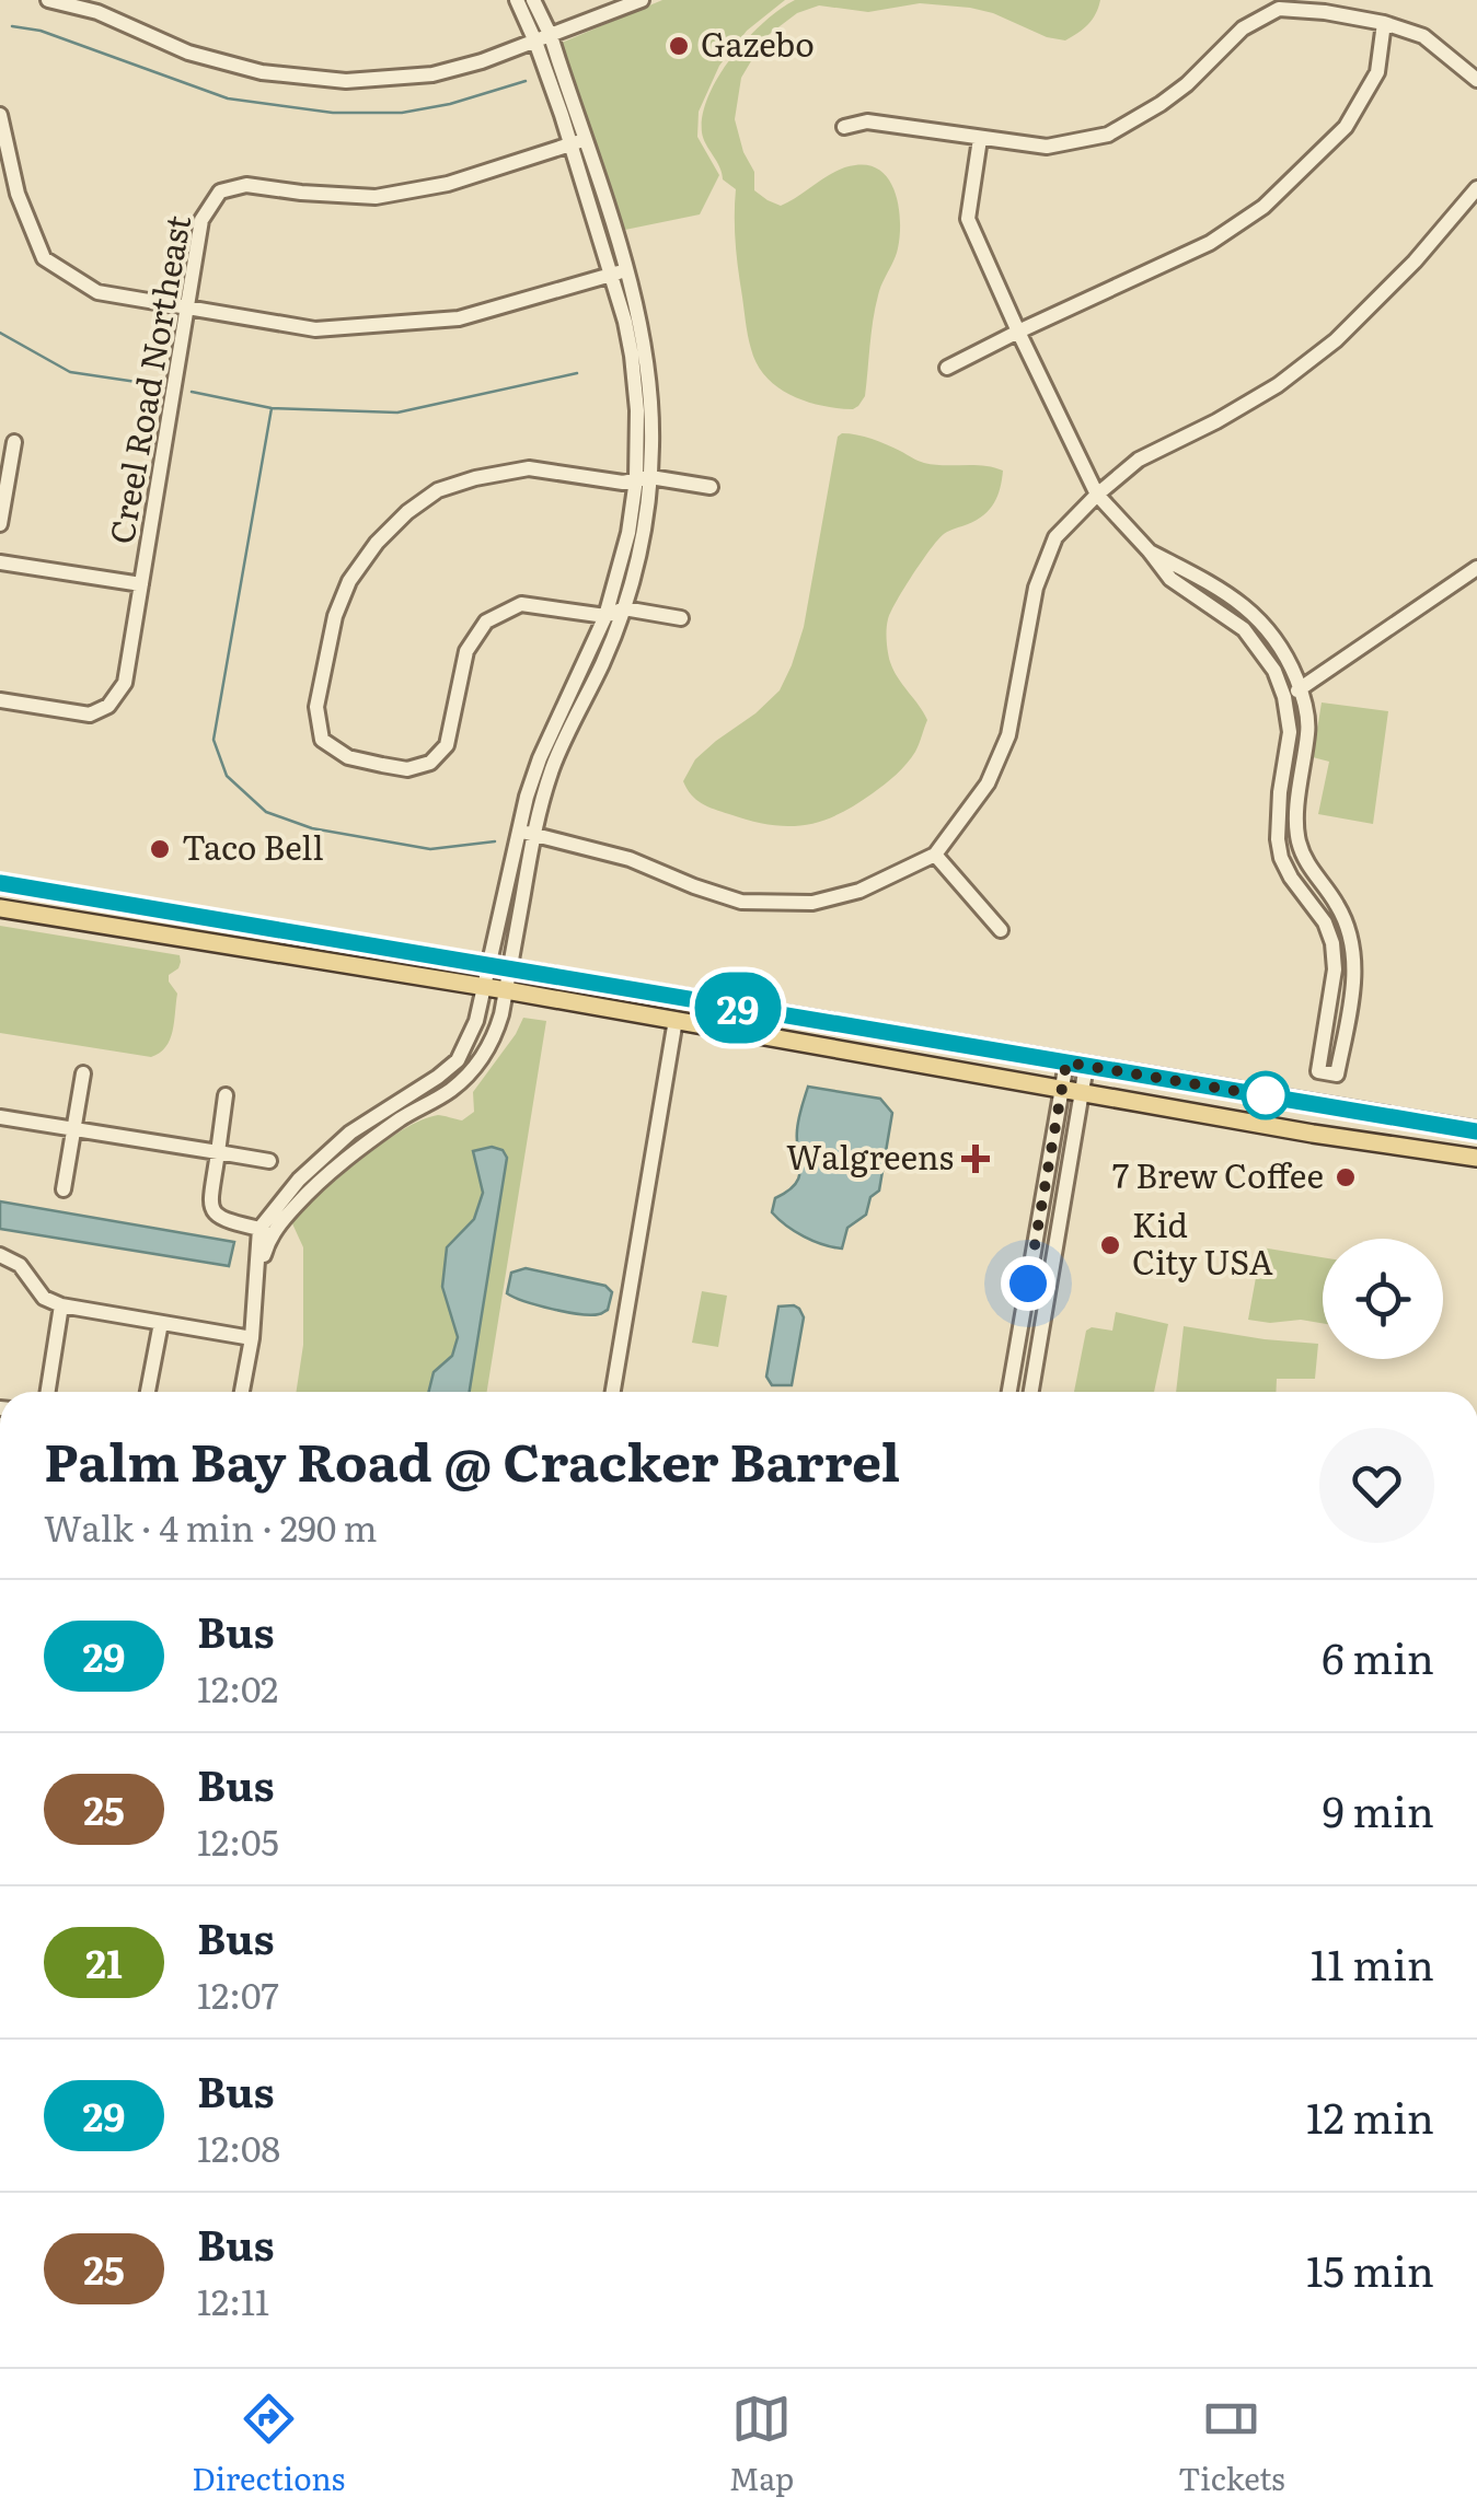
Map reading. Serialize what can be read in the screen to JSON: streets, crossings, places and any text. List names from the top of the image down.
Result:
{
  "streets": {
    "street": ["Creel Road Northeast"]
  },
  "places": {
    "other": [
      "Gazebo",
      "Taco Bell",
      "7 Brew Coffee",
      "Kid City USA"
    ],
    "health": ["Walgreens"]
  },
  "lines": ["bus line 29"],
  "page": {
    "on_map": "29",
    "heading": ["Palm Bay Road @ Cracker Barrel", "Walk · 4 min · 290 m"],
    "list": [
      {
        "mark": "29",
        "name": "Bus",
        "note": "12:02",
        "value": "6 min"
      },
      {
        "mark": "25",
        "name": "Bus",
        "note": "12:05",
        "value": "9 min"
      },
      {
        "mark": "21",
        "name": "Bus",
        "note": "12:07",
        "value": "11 min"
      },
      {
        "mark": "29",
        "name": "Bus",
        "note": "12:08",
        "value": "12 min"
      },
      {
        "mark": "25",
        "name": "Bus",
        "note": "12:11",
        "value": "15 min"
      }
    ],
    "tabs": ["Directions", "Map", "Tickets"]
  }
}
